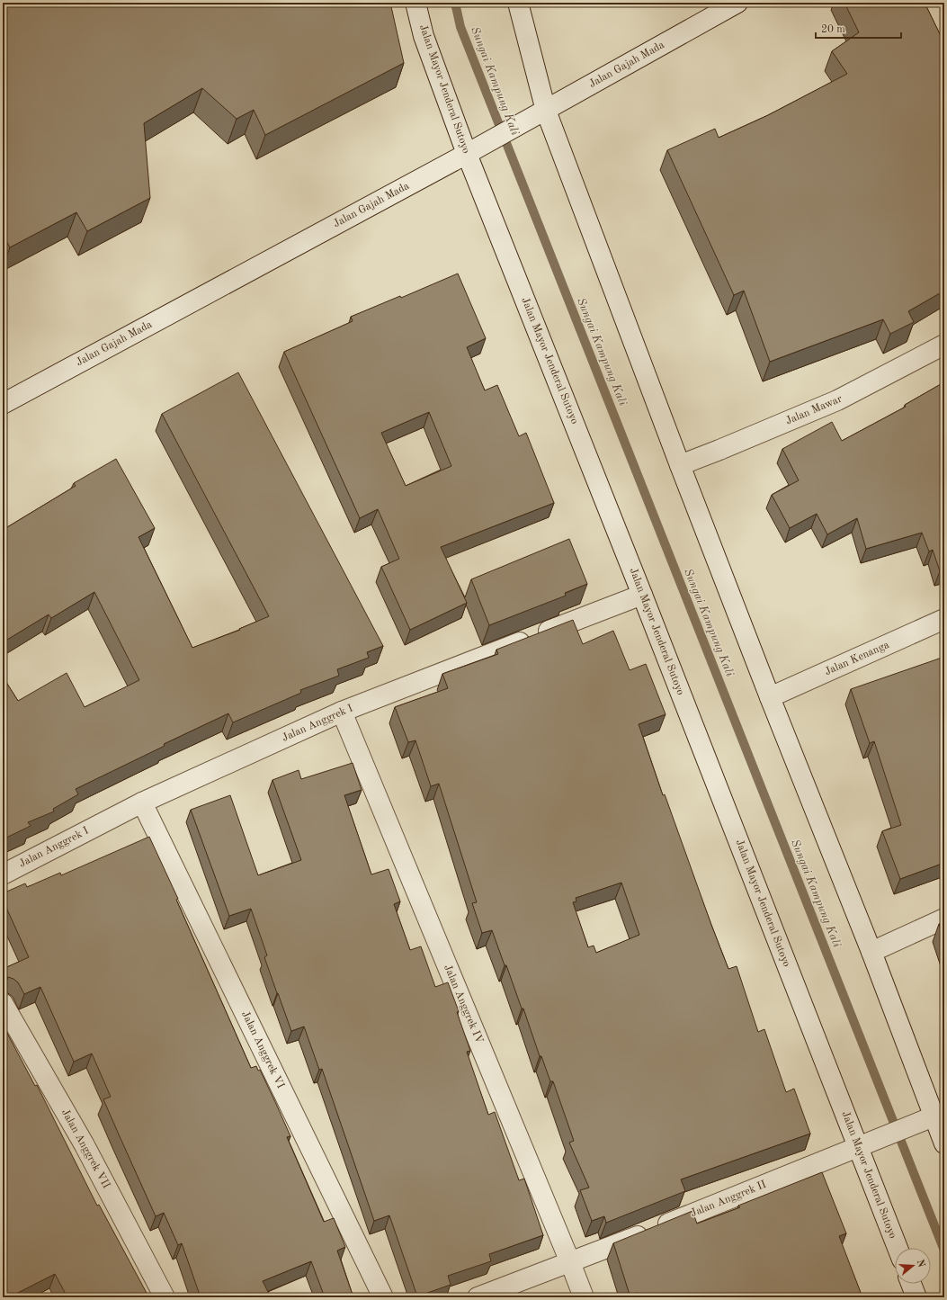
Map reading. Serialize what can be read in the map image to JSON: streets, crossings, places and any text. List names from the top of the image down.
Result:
{
  "streets": {
    "main road": [
      "Jalan Gajah Mada",
      "Jalan Mayor Jenderal Sutoyo",
      "Jalan Mawar",
      "Jalan Kenanga",
      "Jalan Anggrek I",
      "Jalan Anggrek IV",
      "Jalan Anggrek VI",
      "Jalan Anggrek VII",
      "Jalan Anggrek II"
    ]
  },
  "crossings": [
    ["Jalan Gajah Mada", "Jalan Mayor Jenderal Sutoyo"],
    ["Jalan Mayor Jenderal Sutoyo", "Jalan Anggrek I"],
    ["Jalan Mayor Jenderal Sutoyo", "Jalan Anggrek II"],
    ["Jalan Anggrek I", "Jalan Anggrek IV"],
    ["Jalan Anggrek I", "Jalan Anggrek VI"],
    ["Jalan Anggrek IV", "Jalan Anggrek II"]
  ],
  "water": ["Sungai Kampung Kali"],
  "scale_bar": "20 m",
  "north": "right"
}
